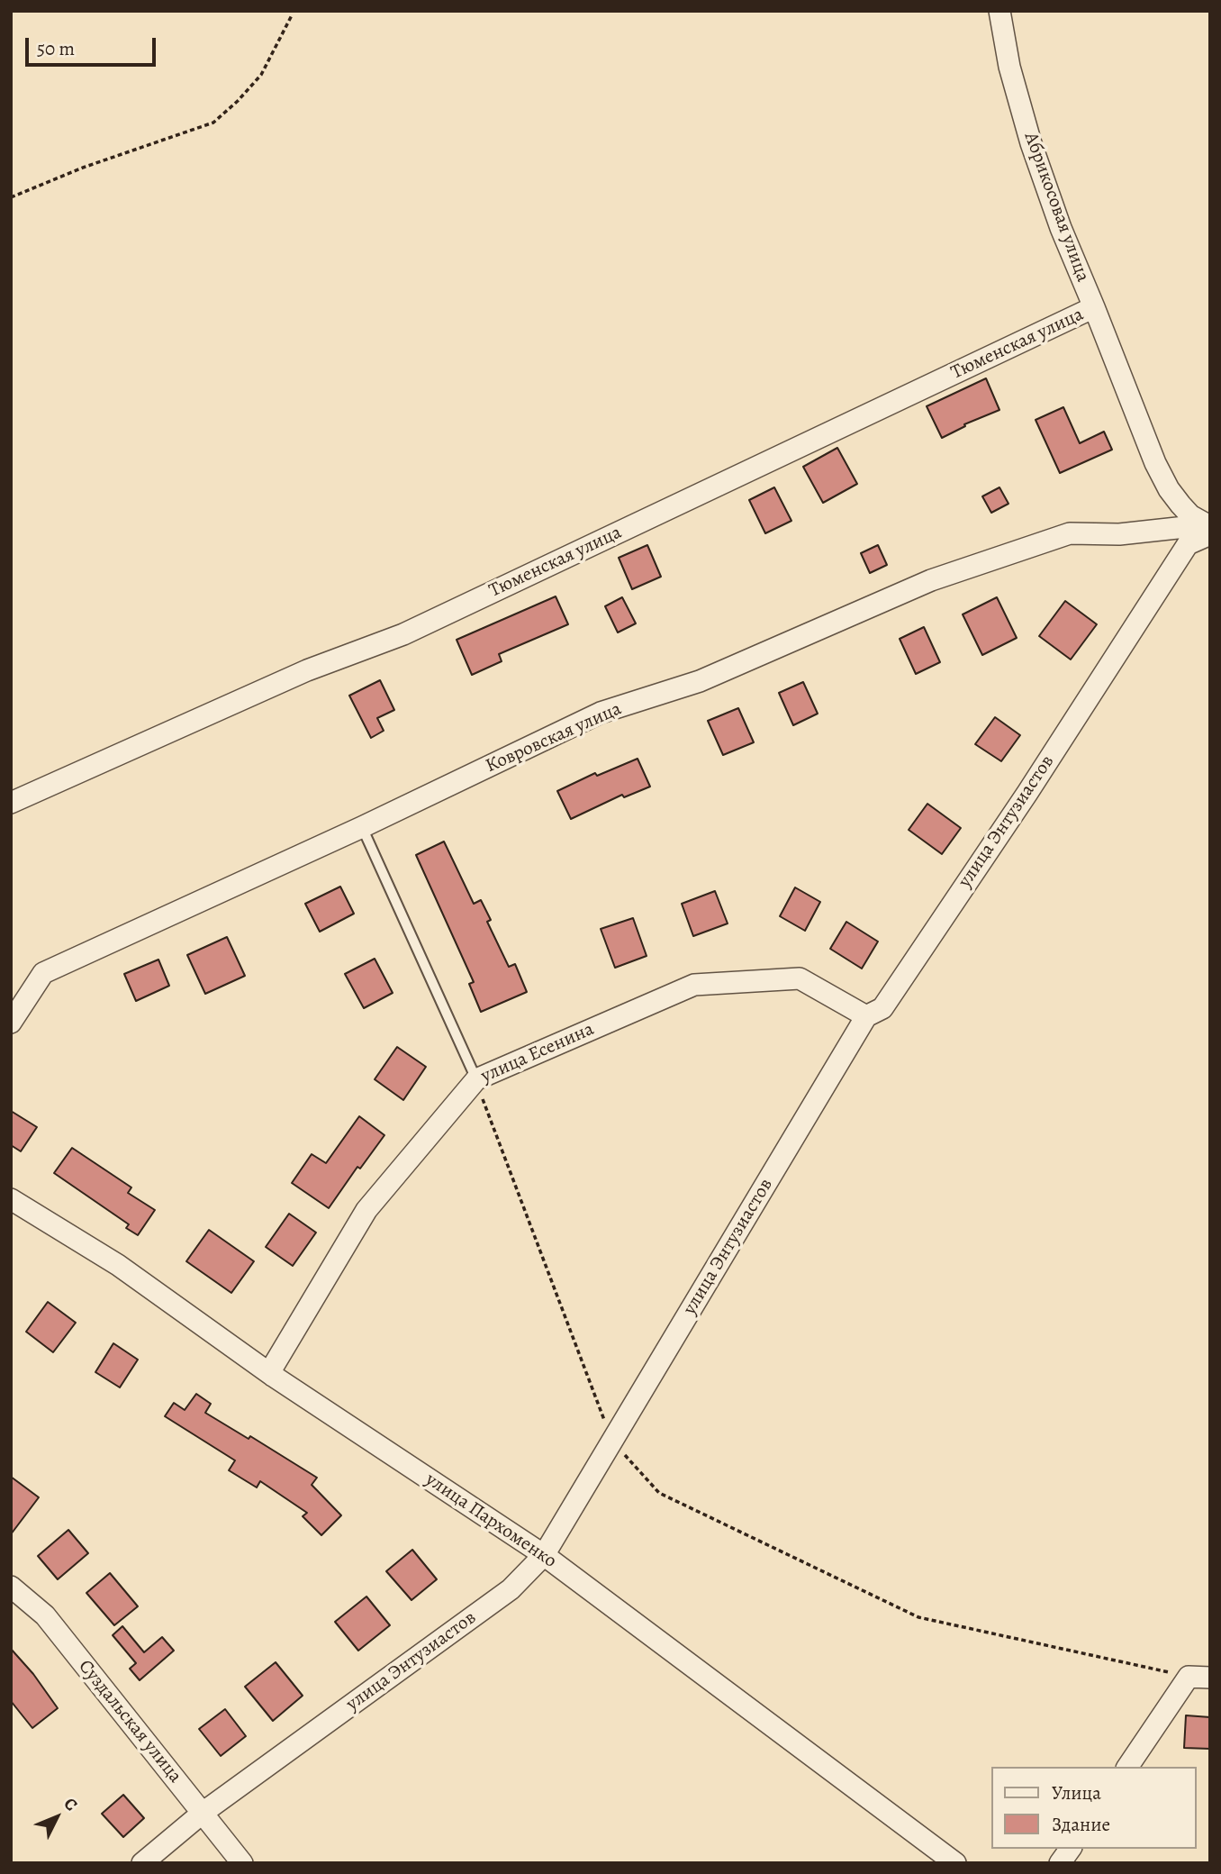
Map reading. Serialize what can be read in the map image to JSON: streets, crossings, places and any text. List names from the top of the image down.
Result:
{
  "streets": {
    "street": [
      "Абрикосовая улица",
      "Тюменская улица",
      "Ковровская улица",
      "улица Энтузиастов",
      "улица Есенина",
      "улица Пархоменко",
      "Суздальская улица"
    ]
  },
  "crossings": [
    ["Абрикосовая улица", "Тюменская улица"],
    ["Абрикосовая улица", "Ковровская улица"],
    ["Абрикосовая улица", "улица Энтузиастов"],
    ["Ковровская улица", "улица Энтузиастов"],
    ["улица Энтузиастов", "улица Есенина"],
    ["улица Энтузиастов", "улица Пархоменко"],
    ["улица Энтузиастов", "Суздальская улица"],
    ["улица Есенина", "улица Пархоменко"]
  ],
  "legend": ["Улица", "Здание"],
  "scale_bar": "50 m",
  "north": "top right"
}
